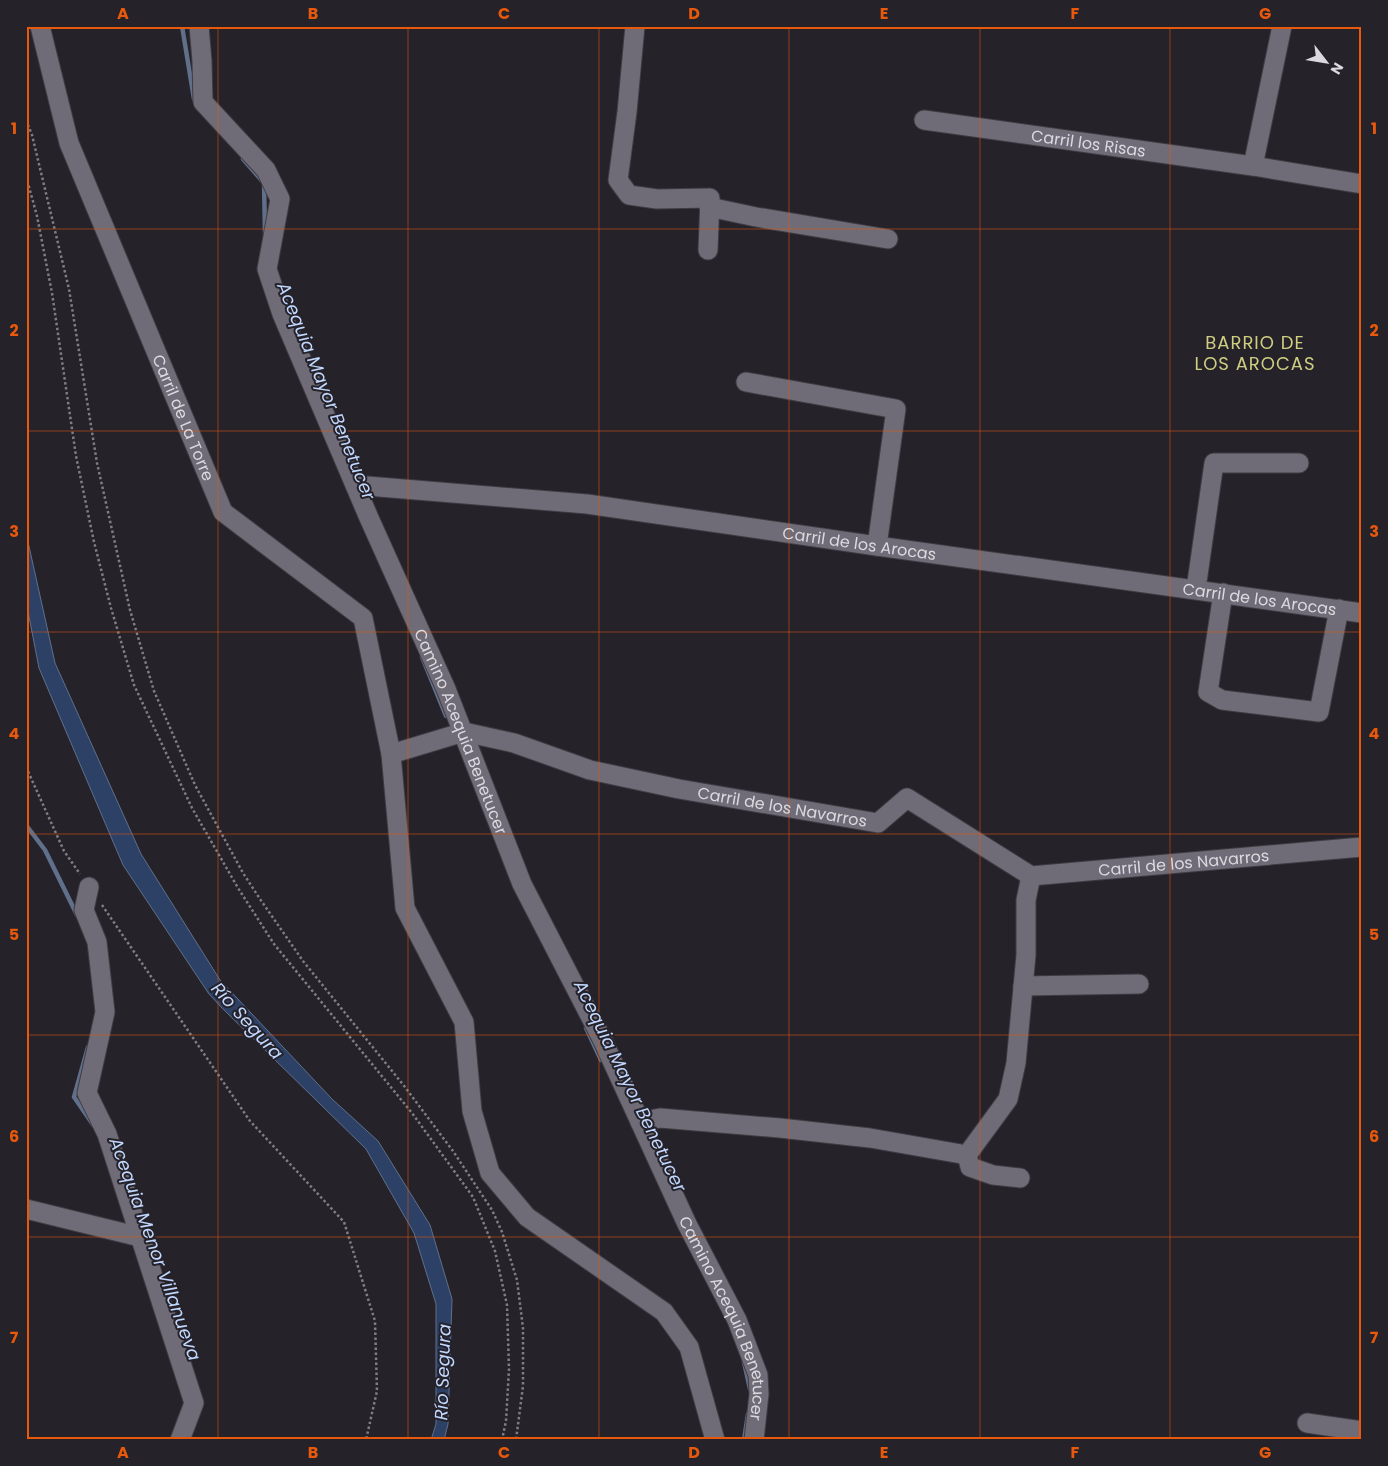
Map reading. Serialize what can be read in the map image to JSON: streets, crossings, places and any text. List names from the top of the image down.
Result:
{
  "streets": {
    "street": [
      "Carril los Risas",
      "Carril de La Torre",
      "Carril de los Arocas",
      "Camino Acequia Benetucer",
      "Carril de los Navarros"
    ]
  },
  "crossings": [
    ["Carril de La Torre", "Carril de los Navarros"],
    ["Carril de los Arocas", "Camino Acequia Benetucer"],
    ["Camino Acequia Benetucer", "Carril de los Navarros"]
  ],
  "districts": ["BARRIO DE LOS AROCAS"],
  "water": ["Acequia Mayor Benetucer", "Río Segura", "Acequia Menor Villanueva"],
  "north": "bottom right",
  "grid": {
    "columns": [
      "A",
      "B",
      "C",
      "D",
      "E",
      "F",
      "G"
    ],
    "rows": [
      "1",
      "2",
      "3",
      "4",
      "5",
      "6",
      "7"
    ]
  }
}
